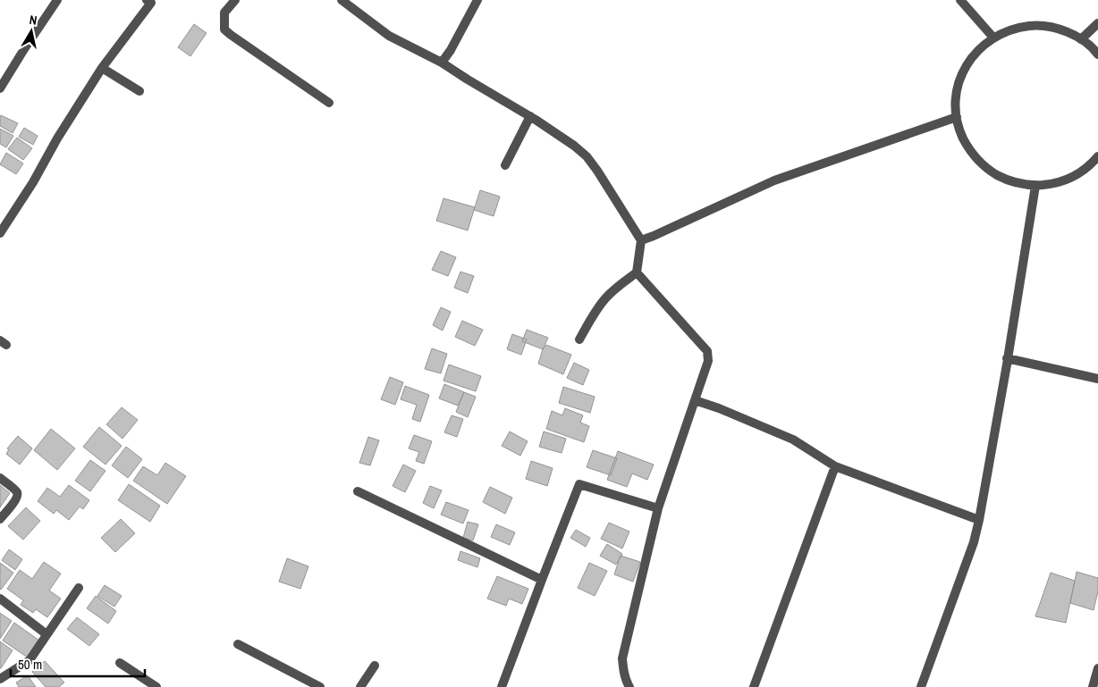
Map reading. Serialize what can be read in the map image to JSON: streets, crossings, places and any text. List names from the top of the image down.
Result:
{
  "scale_bar": "50 m",
  "north": "top"
}
